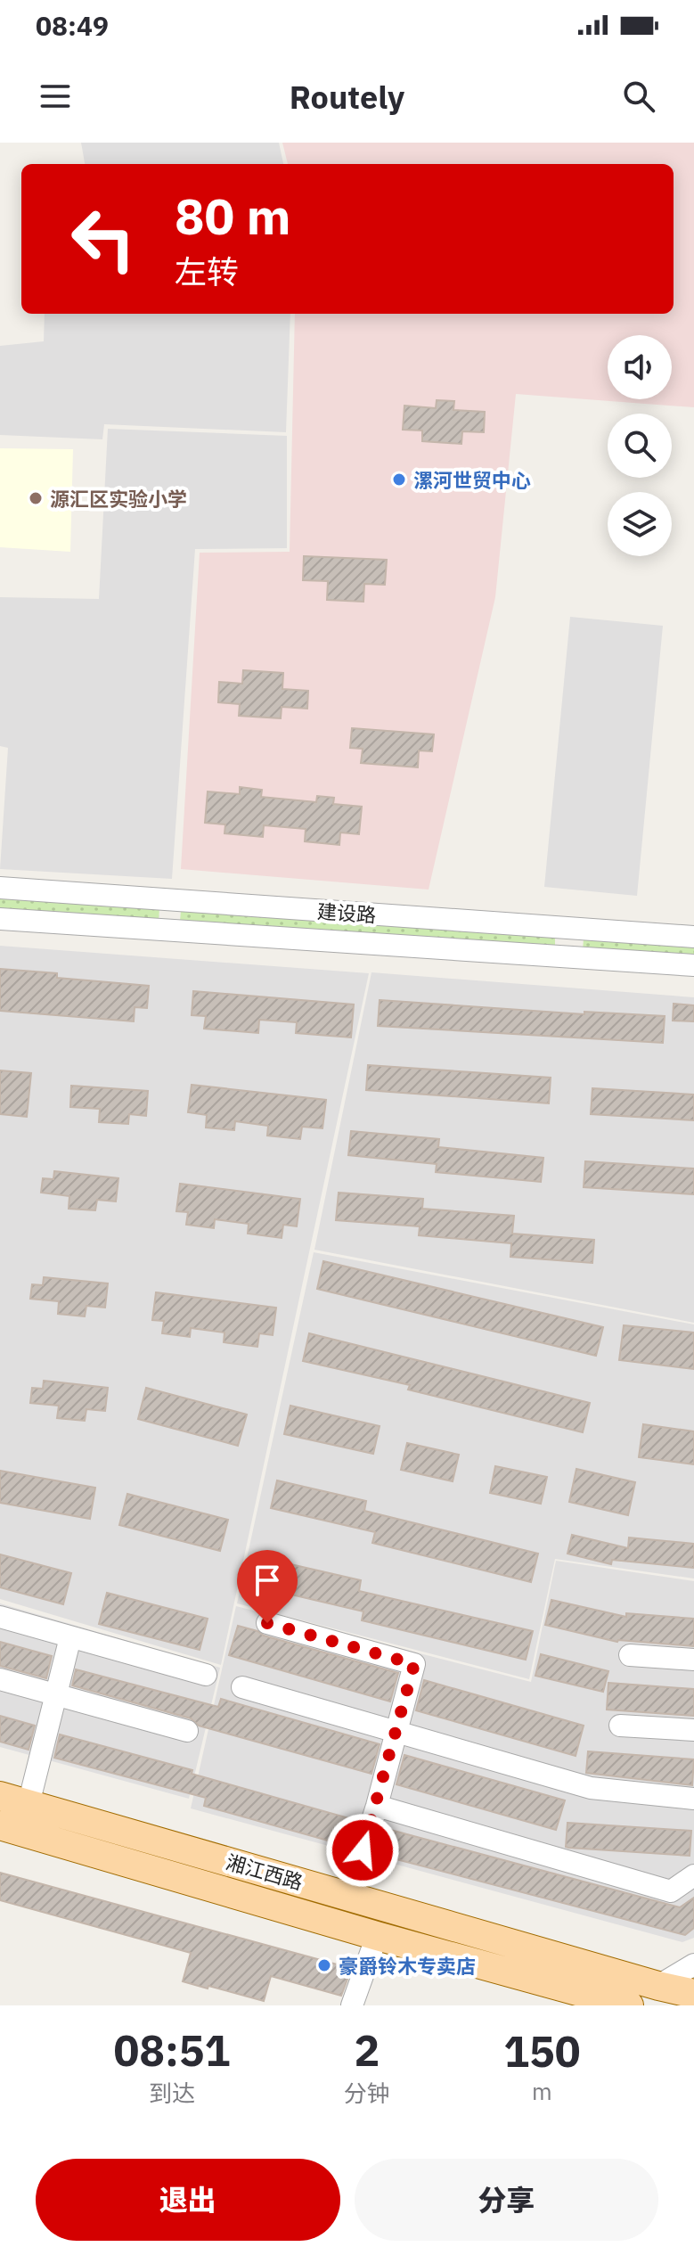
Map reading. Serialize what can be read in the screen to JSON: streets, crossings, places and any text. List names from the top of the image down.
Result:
{
  "streets": {
    "main road": ["湘江西路"],
    "street": ["建设路"]
  },
  "places": ["漯河世贸中心", "源汇区实验小学", "豪爵铃木专卖店"],
  "page": {
    "status": "08:49",
    "header": "Routely",
    "turn": ["80 m", "左转"],
    "eta": [
      "08:51",
      "到达",
      "2",
      "分钟",
      "150",
      "m"
    ],
    "buttons": ["退出", "分享"]
  }
}
